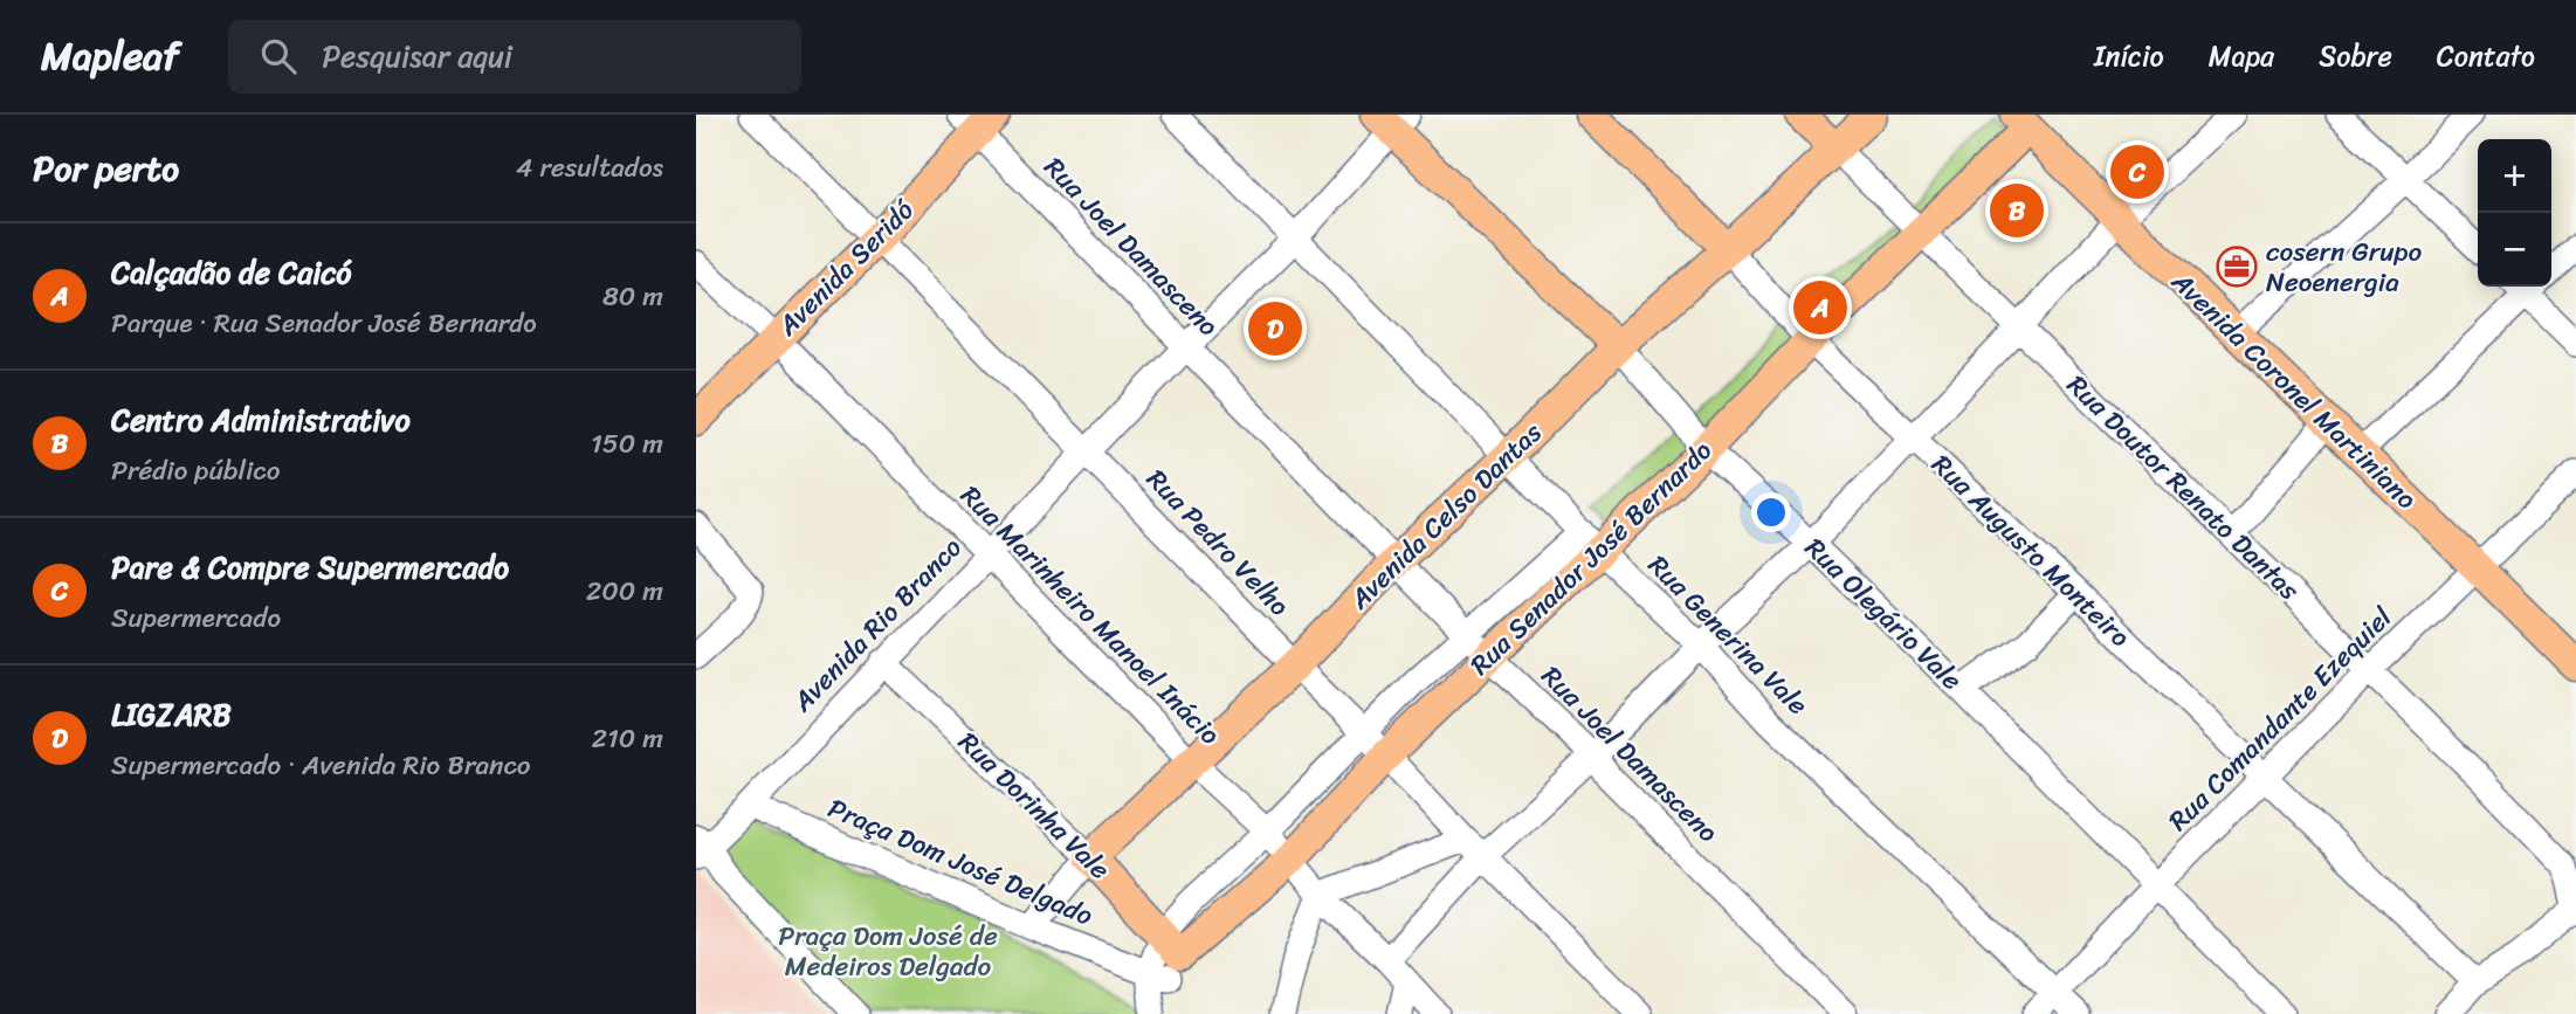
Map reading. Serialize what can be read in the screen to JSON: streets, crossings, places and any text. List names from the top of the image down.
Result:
{
  "streets": {
    "main road": [
      "Avenida Seridó",
      "Avenida Coronel Martiniano",
      "Rua Doutor Renato Dantas",
      "Avenida Celso Dantas",
      "Rua Augusto Monteiro",
      "Rua Senador José Bernardo",
      "Rua Olegário Vale",
      "Rua Dorinha Vale"
    ],
    "street": [
      "Rua Joel Damasceno",
      "Rua Pedro Velho",
      "Rua Marinheiro Manoel Inácio",
      "Avenida Rio Branco",
      "Rua Generina Vale",
      "Rua Comandante Ezequiel",
      "Praça Dom José Delgado"
    ]
  },
  "crossings": [
    ["Rua Joel Damasceno", "Avenida Seridó"],
    ["Rua Joel Damasceno", "Avenida Celso Dantas"],
    ["Rua Joel Damasceno", "Rua Senador José Bernardo"],
    ["Rua Joel Damasceno", "Avenida Rio Branco"],
    ["Avenida Seridó", "Rua Pedro Velho"],
    ["Avenida Seridó", "Rua Marinheiro Manoel Inácio"],
    ["Avenida Coronel Martiniano", "Rua Senador José Bernardo"],
    ["Avenida Coronel Martiniano", "Rua Comandante Ezequiel"],
    ["Rua Doutor Renato Dantas", "Avenida Celso Dantas"],
    ["Rua Doutor Renato Dantas", "Rua Senador José Bernardo"],
    ["Rua Doutor Renato Dantas", "Rua Comandante Ezequiel"],
    ["Avenida Celso Dantas", "Rua Pedro Velho"],
    ["Avenida Celso Dantas", "Rua Augusto Monteiro"],
    ["Avenida Celso Dantas", "Rua Olegário Vale"],
    ["Avenida Celso Dantas", "Rua Marinheiro Manoel Inácio"],
    ["Avenida Celso Dantas", "Rua Generina Vale"],
    ["Avenida Celso Dantas", "Rua Dorinha Vale"],
    ["Avenida Celso Dantas", "Praça Dom José Delgado"],
    ["Rua Pedro Velho", "Rua Senador José Bernardo"],
    ["Rua Pedro Velho", "Avenida Rio Branco"],
    ["Rua Augusto Monteiro", "Rua Senador José Bernardo"],
    ["Rua Augusto Monteiro", "Rua Comandante Ezequiel"],
    ["Rua Senador José Bernardo", "Rua Olegário Vale"],
    ["Rua Senador José Bernardo", "Rua Marinheiro Manoel Inácio"],
    ["Rua Senador José Bernardo", "Rua Generina Vale"],
    ["Rua Senador José Bernardo", "Rua Dorinha Vale"],
    ["Rua Senador José Bernardo", "Praça Dom José Delgado"],
    ["Rua Olegário Vale", "Avenida Rio Branco"],
    ["Rua Olegário Vale", "Rua Comandante Ezequiel"],
    ["Rua Marinheiro Manoel Inácio", "Avenida Rio Branco"],
    ["Avenida Rio Branco", "Rua Generina Vale"],
    ["Avenida Rio Branco", "Rua Dorinha Vale"],
    ["Avenida Rio Branco", "Praça Dom José Delgado"],
    ["Rua Generina Vale", "Rua Comandante Ezequiel"],
    ["Rua Dorinha Vale", "Praça Dom José Delgado"]
  ],
  "parks": ["Praça Dom José de Medeiros Delgado"],
  "places": {
    "office": ["cosern Grupo Neoenergia"]
  },
  "page": {
    "header": "Mapleaf",
    "search": "Pesquisar aqui",
    "nav": [
      "Início",
      "Mapa",
      "Sobre",
      "Contato"
    ],
    "heading": ["Por perto", "4 resultados"],
    "map_buttons": ["+", "−"],
    "pins": [
      "C",
      "B",
      "A",
      "D"
    ],
    "list": [
      {
        "mark": "A",
        "name": "Calçadão de Caicó",
        "note": "Parque · Rua Senador José Bernardo",
        "value": "80 m"
      },
      {
        "mark": "B",
        "name": "Centro Administrativo",
        "note": "Prédio público",
        "value": "150 m"
      },
      {
        "mark": "C",
        "name": "Pare & Compre Supermercado",
        "note": "Supermercado",
        "value": "200 m"
      },
      {
        "mark": "D",
        "name": "LIGZARB",
        "note": "Supermercado · Avenida Rio Branco",
        "value": "210 m"
      }
    ]
  }
}
